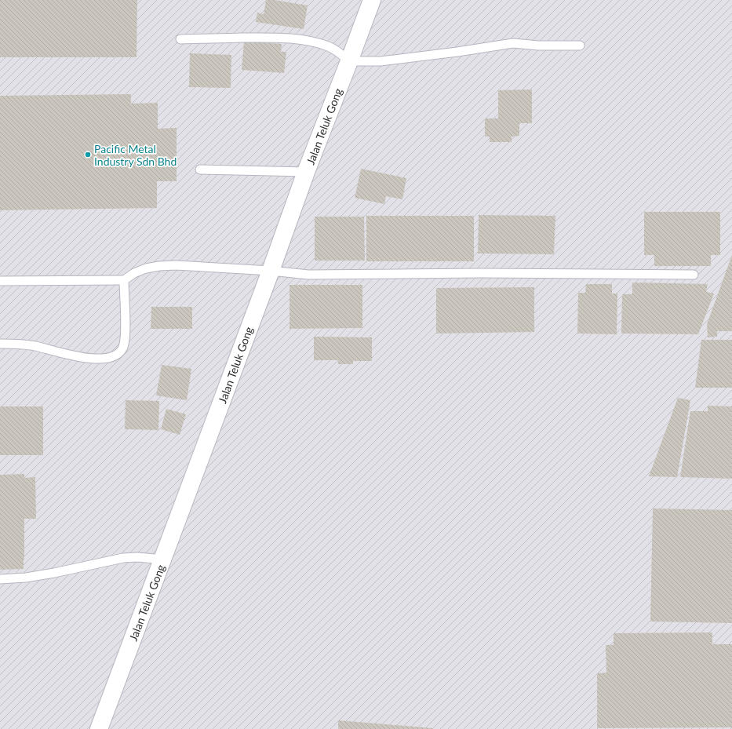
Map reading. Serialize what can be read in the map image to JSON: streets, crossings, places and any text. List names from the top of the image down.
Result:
{
  "streets": {
    "street": ["Jalan Teluk Gong"]
  },
  "places": ["Pacific Metal Industry Sdn Bhd"]
}
